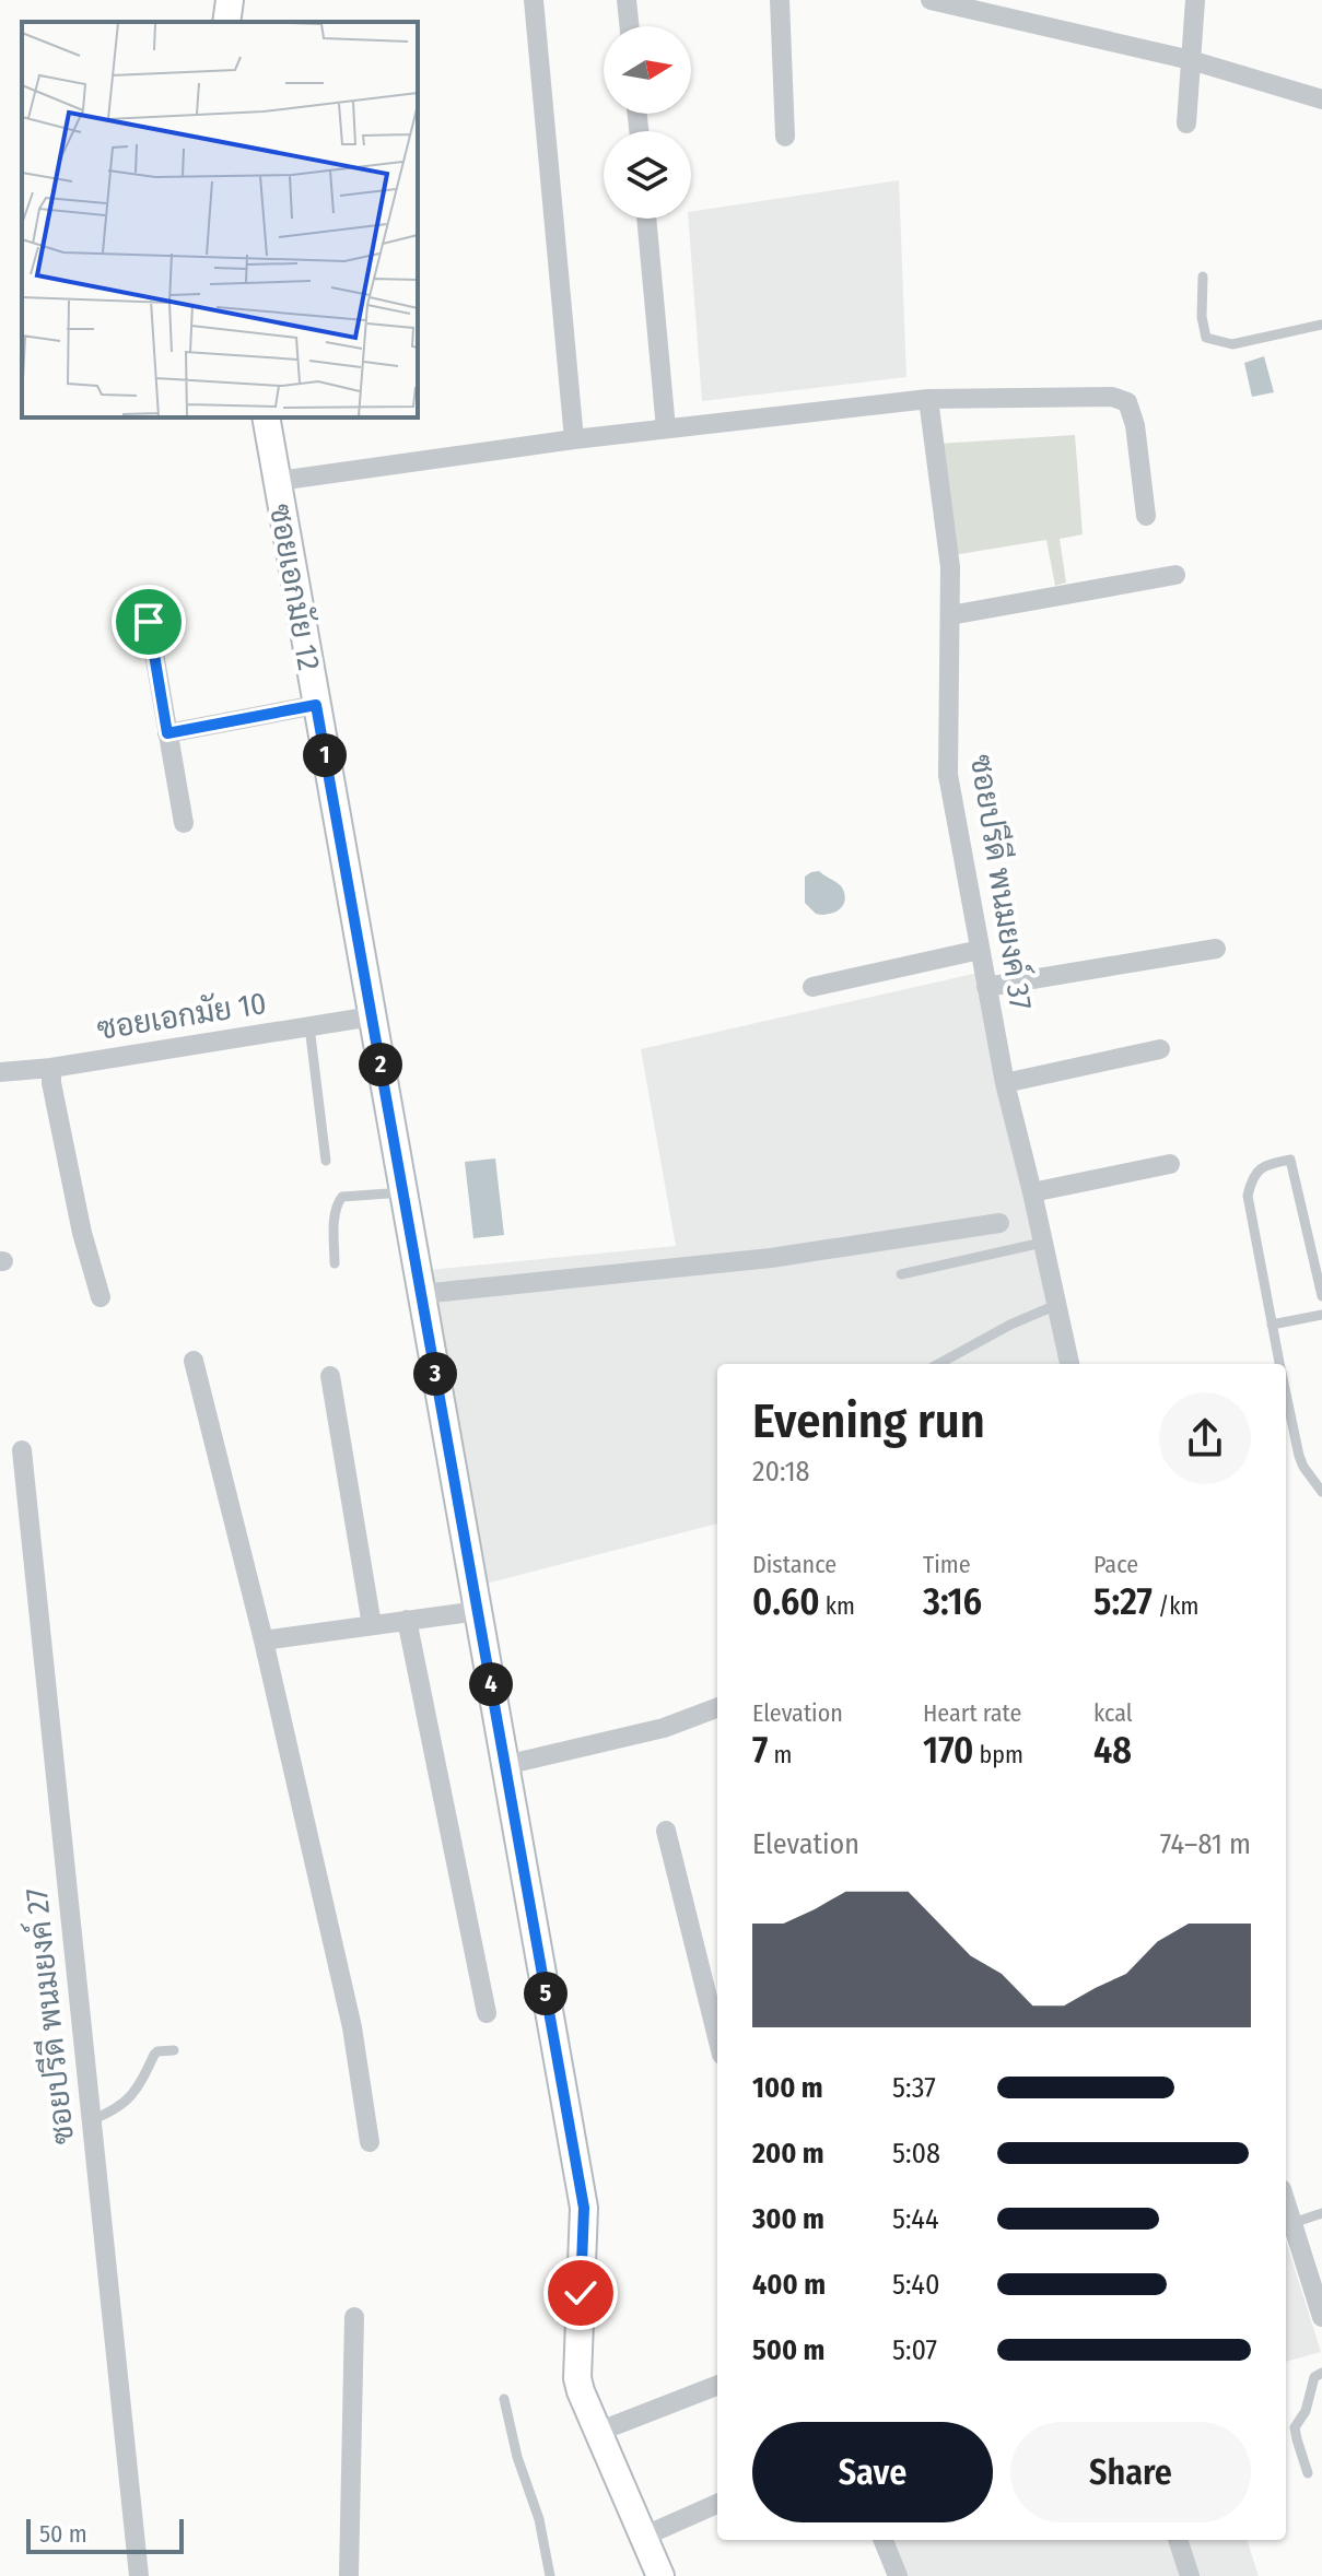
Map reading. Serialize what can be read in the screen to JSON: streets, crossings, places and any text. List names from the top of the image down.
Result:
{
  "streets": {
    "street": [
      "ซอยเอกมัย 12",
      "ซอยปรีดี พนมยงค์ 37",
      "ซอยเอกมัย 10",
      "ซอยปรีดี พนมยงค์ 27"
    ]
  },
  "crossings": [
    ["ซอยเอกมัย 12", "ซอยเอกมัย 10"]
  ],
  "scale_bar": "50 m",
  "north": "right",
  "page": {
    "pins": [
      "1",
      "2",
      "3",
      "4",
      "5"
    ],
    "heading": ["Evening run", "20:18"],
    "stats": [
      ["Distance", "0.60 km"],
      ["Time", "3:16"],
      ["Pace", "5:27 /km"],
      ["Elevation", "7 m"],
      ["Heart rate", "170 bpm"],
      ["kcal", "48"]
    ],
    "chart": ["Elevation", "74–81 m"],
    "list": [
      {
        "name": "100 m",
        "note": "5:37"
      },
      {
        "name": "200 m",
        "note": "5:08"
      },
      {
        "name": "300 m",
        "note": "5:44"
      },
      {
        "name": "400 m",
        "note": "5:40"
      },
      {
        "name": "500 m",
        "note": "5:07"
      }
    ],
    "buttons": ["Save", "Share"],
    "scale": "50 m"
  }
}
